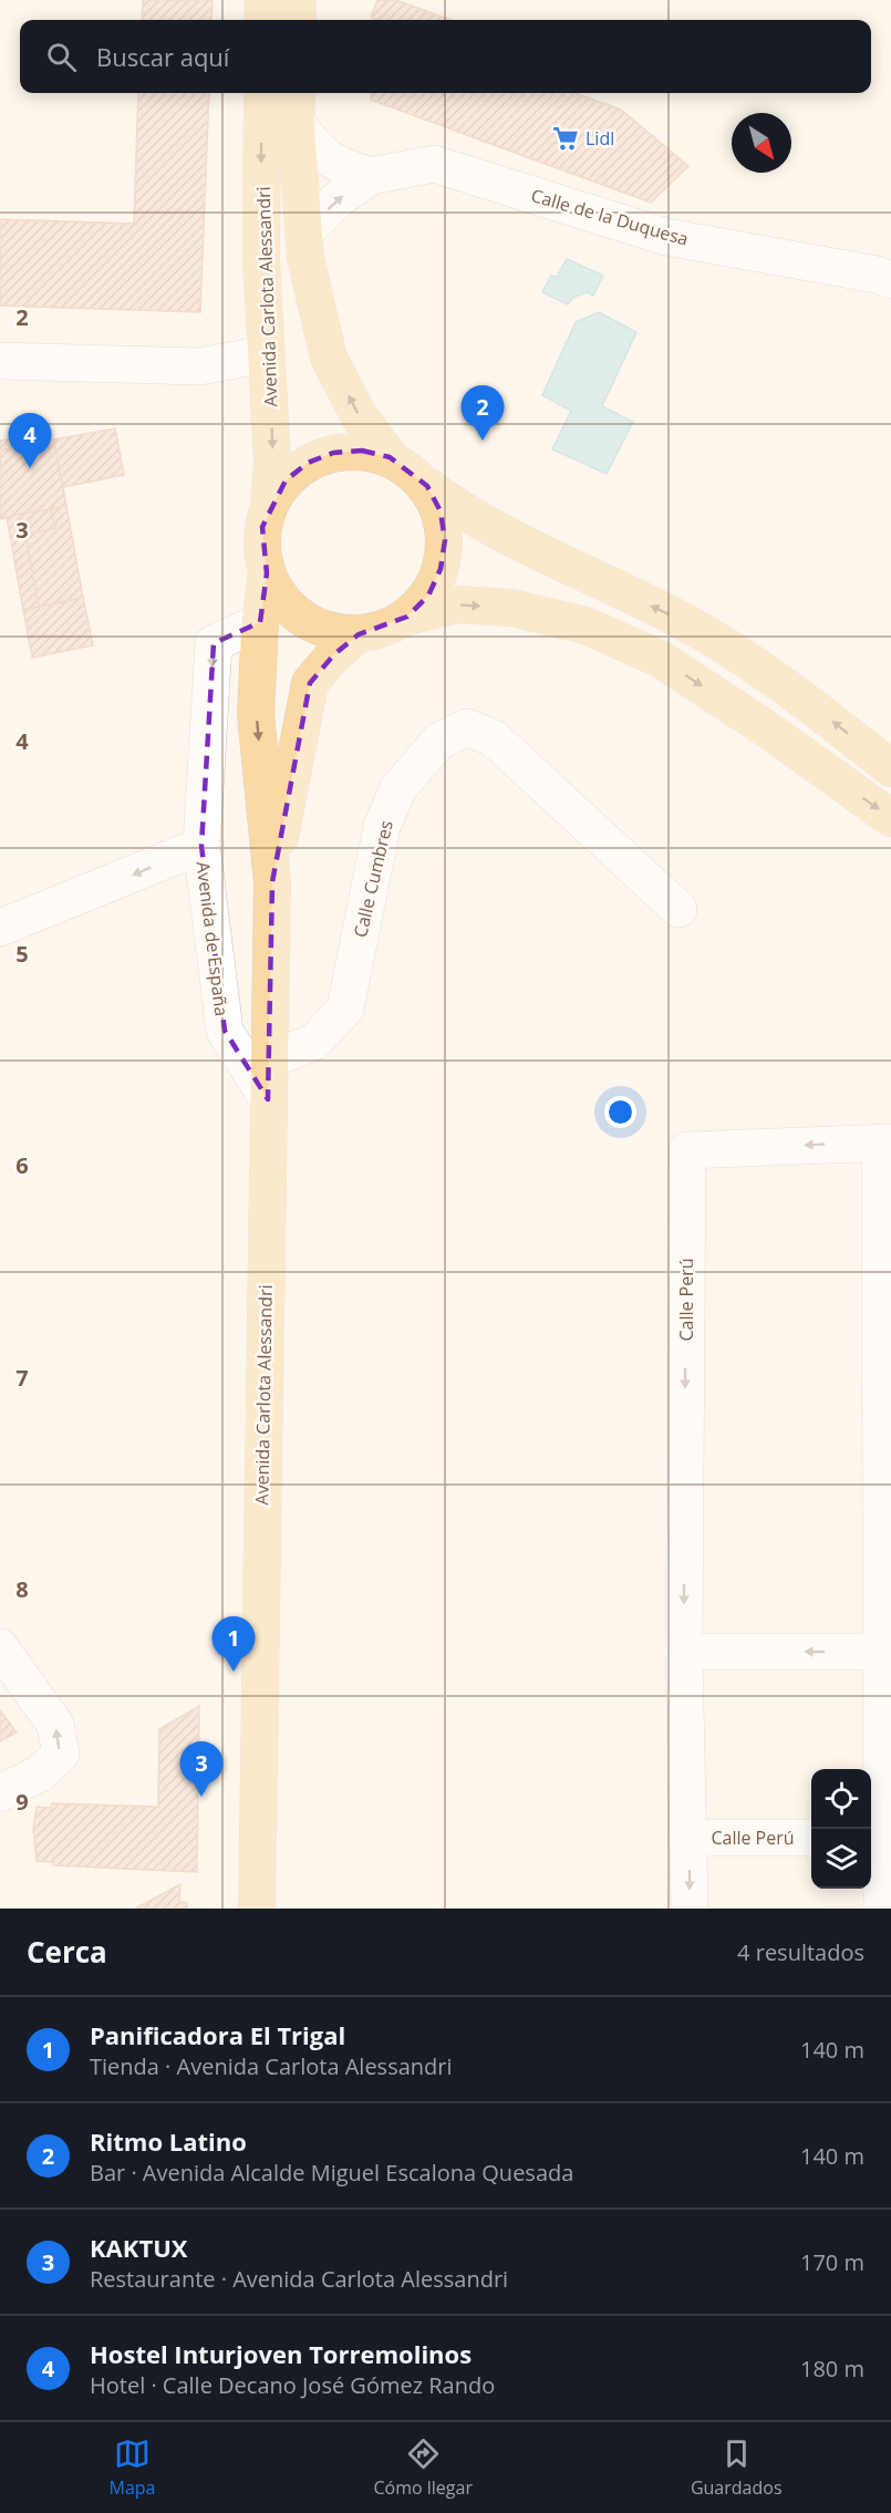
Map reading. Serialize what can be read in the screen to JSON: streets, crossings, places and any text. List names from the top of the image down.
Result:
{
  "streets": {
    "main road": ["Avenida Carlota Alessandri"],
    "street": [
      "Calle de la Duquesa",
      "Calle Cumbres",
      "Avenida de España",
      "Calle Perú"
    ]
  },
  "crossings": [
    ["Avenida Carlota Alessandri", "Calle Cumbres"],
    ["Avenida Carlota Alessandri", "Avenida de España"]
  ],
  "one_way": ["Avenida de España"],
  "places": {
    "supermarket": ["Lidl"]
  },
  "north": "bottom right",
  "page": {
    "search": "Buscar aquí",
    "pins": [
      "2",
      "4",
      "1",
      "3"
    ],
    "heading": ["Cerca", "4 resultados"],
    "list": [
      {
        "mark": "1",
        "name": "Panificadora El Trigal",
        "note": "Tienda · Avenida Carlota Alessandri",
        "value": "140 m"
      },
      {
        "mark": "2",
        "name": "Ritmo Latino",
        "note": "Bar · Avenida Alcalde Miguel Escalona Quesada",
        "value": "140 m"
      },
      {
        "mark": "3",
        "name": "KAKTUX",
        "note": "Restaurante · Avenida Carlota Alessandri",
        "value": "170 m"
      },
      {
        "mark": "4",
        "name": "Hostel Inturjoven Torremolinos",
        "note": "Hotel · Calle Decano José Gómez Rando",
        "value": "180 m"
      }
    ],
    "nav": ["Mapa", "Cómo llegar", "Guardados"]
  },
  "grid": {
    "rows": [
      "2",
      "3",
      "4",
      "5",
      "6",
      "7",
      "8",
      "9"
    ]
  }
}
